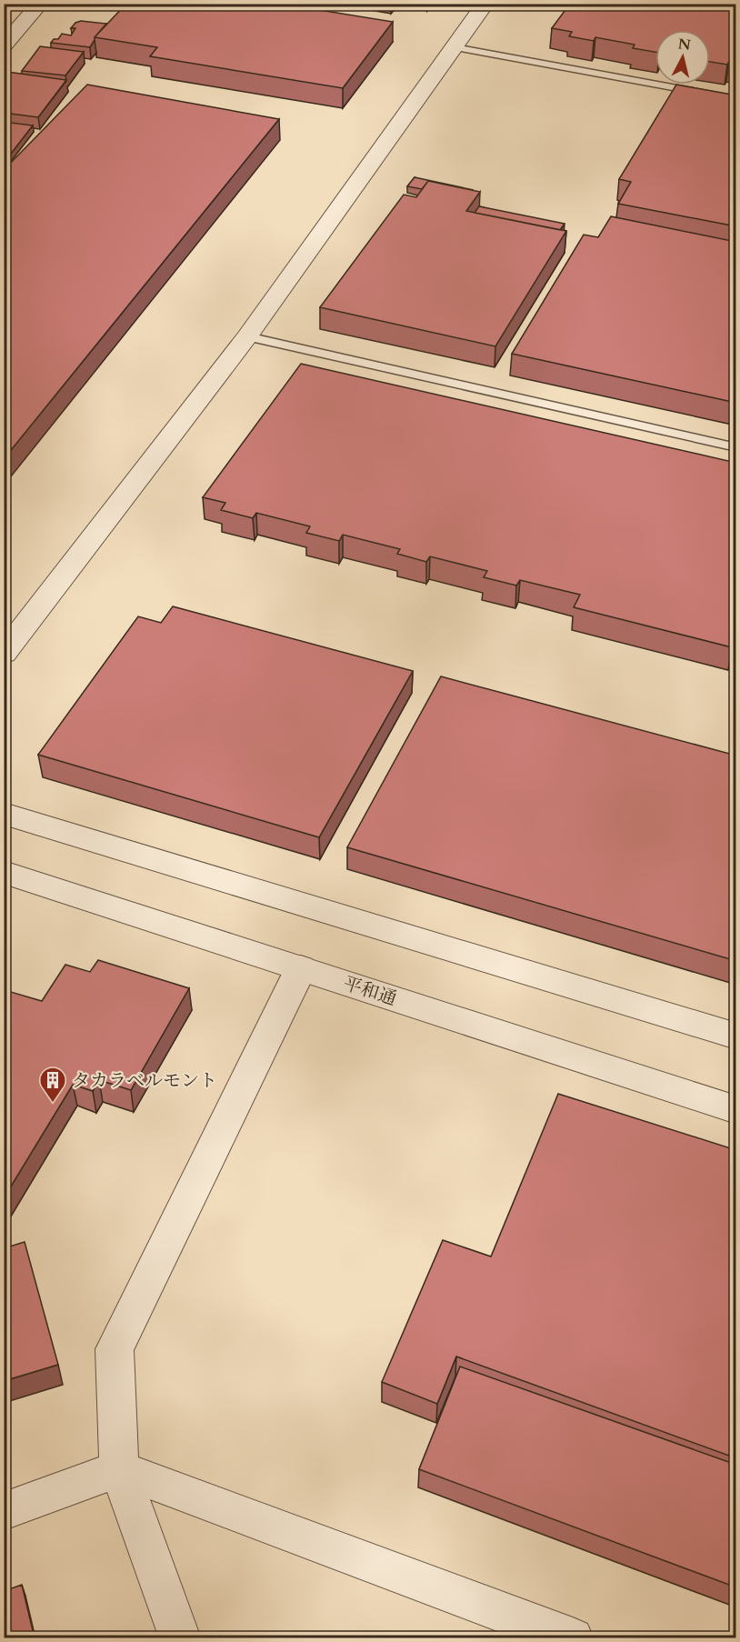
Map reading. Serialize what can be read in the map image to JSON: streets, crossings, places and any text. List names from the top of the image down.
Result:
{
  "streets": {
    "street": ["平和通"]
  },
  "places": {
    "building": ["タカラベルモント"]
  },
  "north": "top"
}
